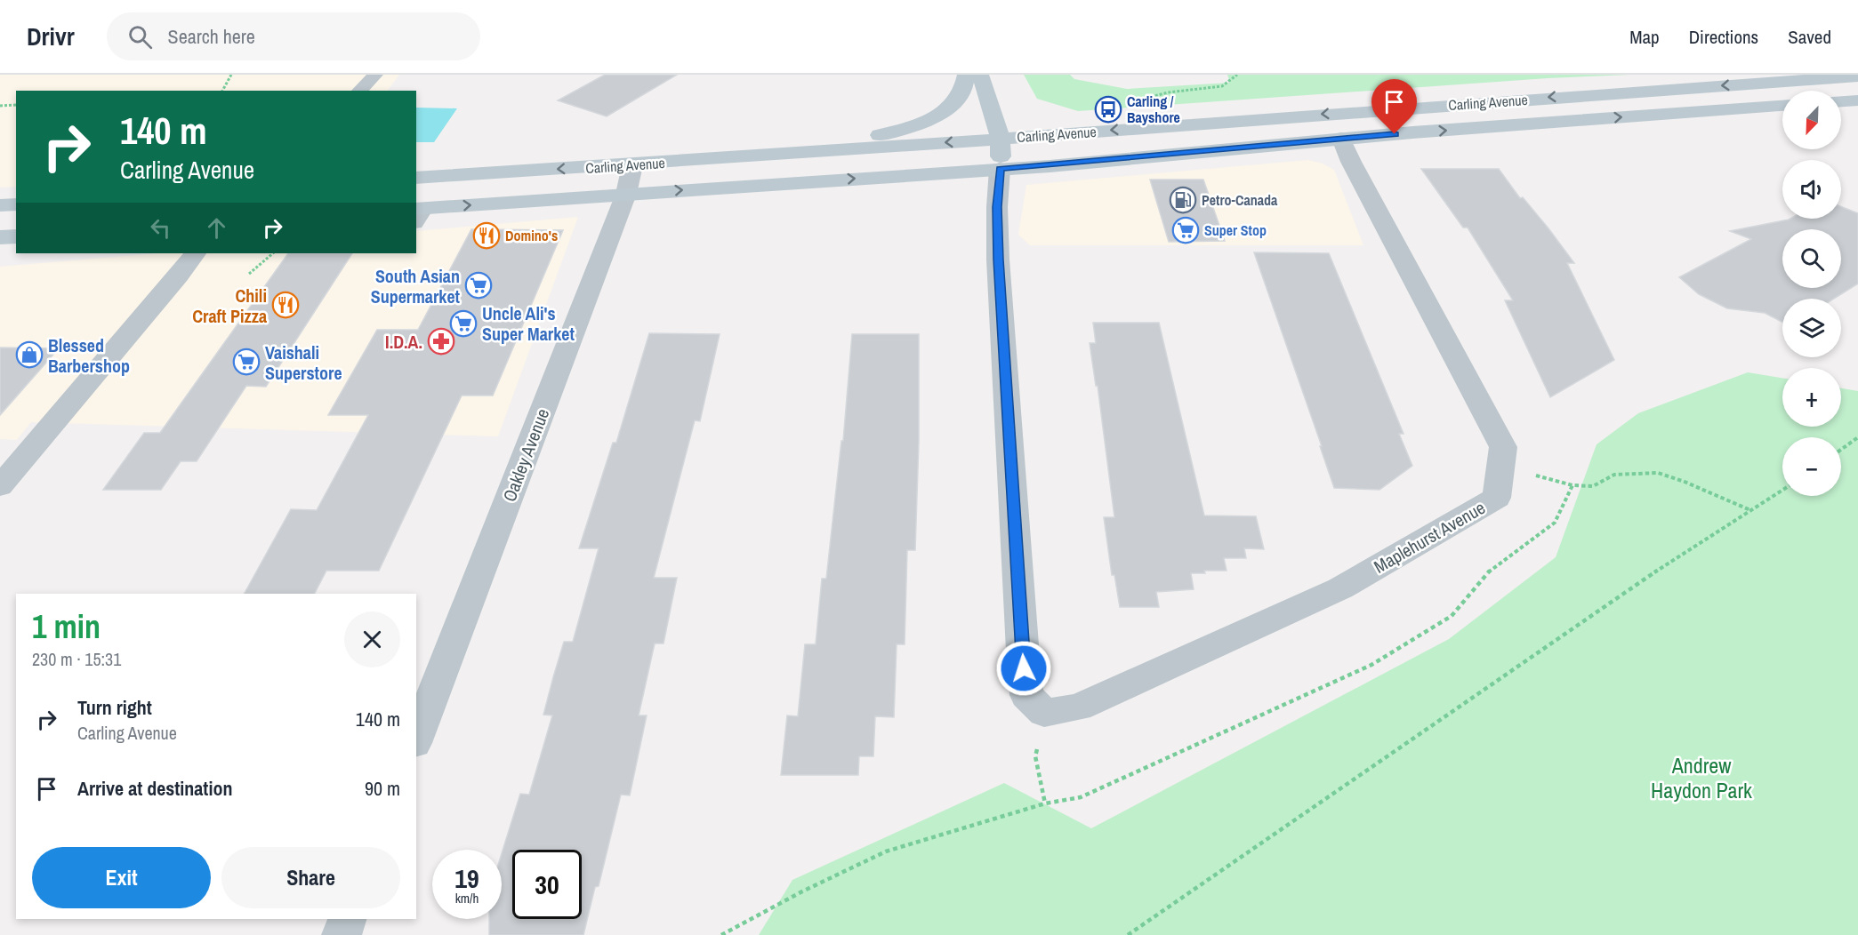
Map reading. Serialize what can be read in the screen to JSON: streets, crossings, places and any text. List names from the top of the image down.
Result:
{
  "streets": {
    "main road": ["Carling Avenue"],
    "street": ["Oakley Avenue", "Maplehurst Avenue"]
  },
  "crossings": [
    ["Carling Avenue", "Oakley Avenue"],
    ["Carling Avenue", "Maplehurst Avenue"]
  ],
  "parks": ["Andrew Haydon Park"],
  "places": {
    "bus stop": ["Carling / Bayshore"],
    "fuel station": ["Petro-Canada"],
    "supermarket": [
      "Super Stop",
      "South Asian Supermarket",
      "Uncle Ali's Super Market",
      "Vaishali Superstore"
    ],
    "restaurant": ["Domino's", "Chili Craft Pizza"],
    "pharmacy": ["I.D.A."],
    "shop": ["Blessed Barbershop"]
  },
  "north": "bottom left",
  "page": {
    "header": "Drivr",
    "search": "Search here",
    "nav": ["Map", "Directions", "Saved"],
    "map_buttons": ["+", "−"],
    "turn": ["140 m", "Carling Avenue"],
    "heading": ["1 min", "230 m · 15:31"],
    "list": [
      {
        "name": "Turn right",
        "note": "Carling Avenue",
        "value": "140 m"
      },
      {
        "name": "Arrive at destination",
        "value": "90 m"
      }
    ],
    "buttons": ["Exit", "Share"],
    "speed": "19 km/h",
    "limit": "30"
  }
}
